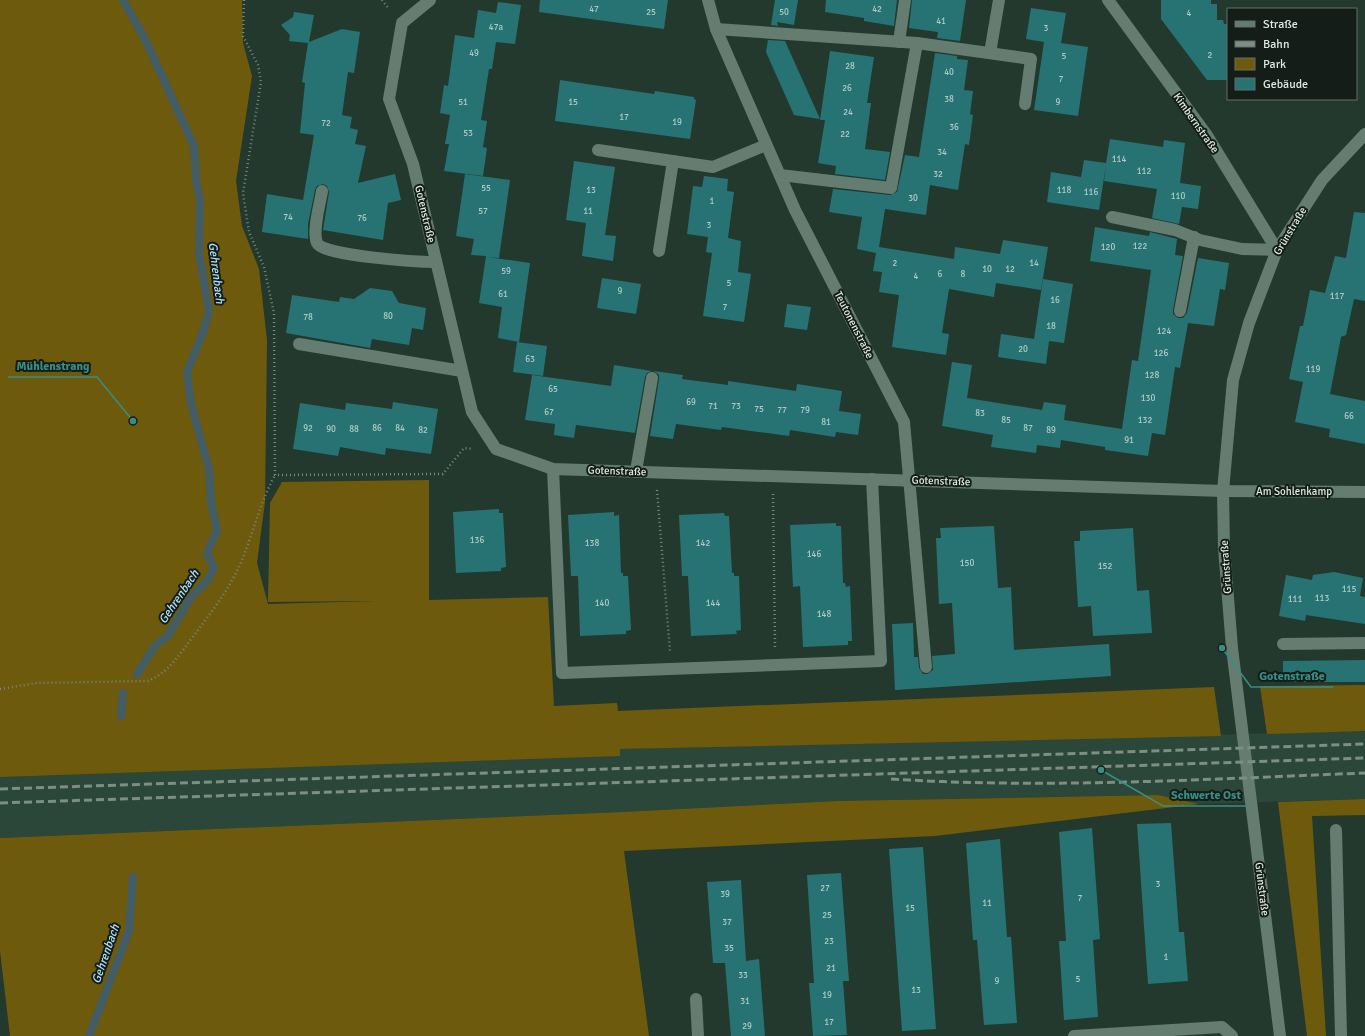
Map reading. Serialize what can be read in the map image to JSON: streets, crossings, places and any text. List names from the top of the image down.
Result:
{
  "streets": {
    "street": [
      "Kimbernstraße",
      "Gotenstraße",
      "Grünstraße",
      "Teutonenstraße",
      "Am Sohlenkamp"
    ]
  },
  "crossings": [
    ["Kimbernstraße", "Grünstraße"],
    ["Gotenstraße", "Grünstraße"],
    ["Gotenstraße", "Teutonenstraße"],
    ["Gotenstraße", "Am Sohlenkamp"],
    ["Grünstraße", "Am Sohlenkamp"]
  ],
  "water": ["Gehrenbach"],
  "places": ["Mühlenstrang", "Gotenstraße", "Schwerte Ost"],
  "house_numbers": [
    "47",
    "42",
    "25",
    "50",
    "4",
    "41",
    "47a",
    "3",
    "49",
    "2",
    "5",
    "28",
    "40",
    "7",
    "26",
    "38",
    "51",
    "15",
    "9",
    "24",
    "17",
    "19",
    "72",
    "36",
    "53",
    "22",
    "34",
    "114",
    "112",
    "32",
    "55",
    "13",
    "118",
    "116",
    "110",
    "30",
    "1",
    "57",
    "11",
    "74",
    "76",
    "3",
    "122",
    "120",
    "2",
    "14",
    "10",
    "12",
    "59",
    "6",
    "8",
    "4",
    "5",
    "9",
    "61",
    "117",
    "16",
    "7",
    "80",
    "78",
    "18",
    "124",
    "20",
    "126",
    "63",
    "119",
    "128",
    "65",
    "130",
    "69",
    "71",
    "73",
    "75",
    "77",
    "79",
    "67",
    "83",
    "66",
    "85",
    "132",
    "81",
    "92",
    "86",
    "84",
    "87",
    "90",
    "88",
    "82",
    "89",
    "91",
    "136",
    "138",
    "142",
    "146",
    "150",
    "152",
    "115",
    "113",
    "111",
    "140",
    "144",
    "148",
    "3",
    "27",
    "39",
    "7",
    "11",
    "15",
    "25",
    "37",
    "23",
    "35",
    "1",
    "21",
    "33",
    "5",
    "9",
    "13",
    "19",
    "31",
    "17",
    "29"
  ],
  "legend": [
    "Straße",
    "Bahn",
    "Park",
    "Gebäude"
  ]
}
